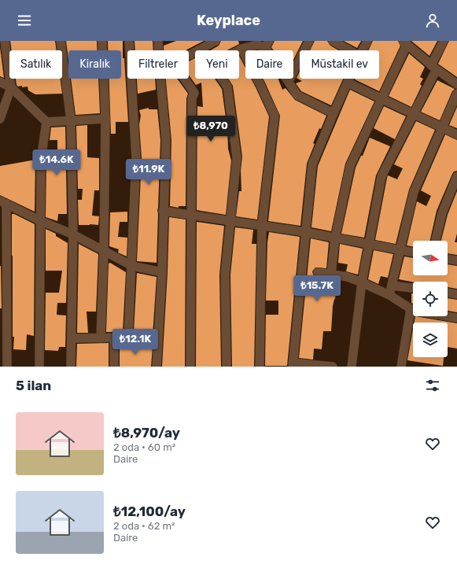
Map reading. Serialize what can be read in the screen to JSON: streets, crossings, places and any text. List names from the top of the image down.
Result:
{
  "north": "right",
  "page": {
    "header": "Keyplace",
    "chip": [
      "Satılık",
      "Kiralık",
      "Filtreler",
      "Yeni",
      "Daire",
      "Müstakil ev"
    ],
    "price": [
      "₺8,970",
      "₺14.6K",
      "₺11.9K",
      "₺15.7K",
      "₺12.1K"
    ],
    "heading": "5 ilan",
    "list": [
      {
        "name": "₺8,970/ay",
        "note": "2 oda · 60 m² · Daire"
      },
      {
        "name": "₺12,100/ay",
        "note": "2 oda · 62 m² · Daire"
      }
    ]
  }
}
